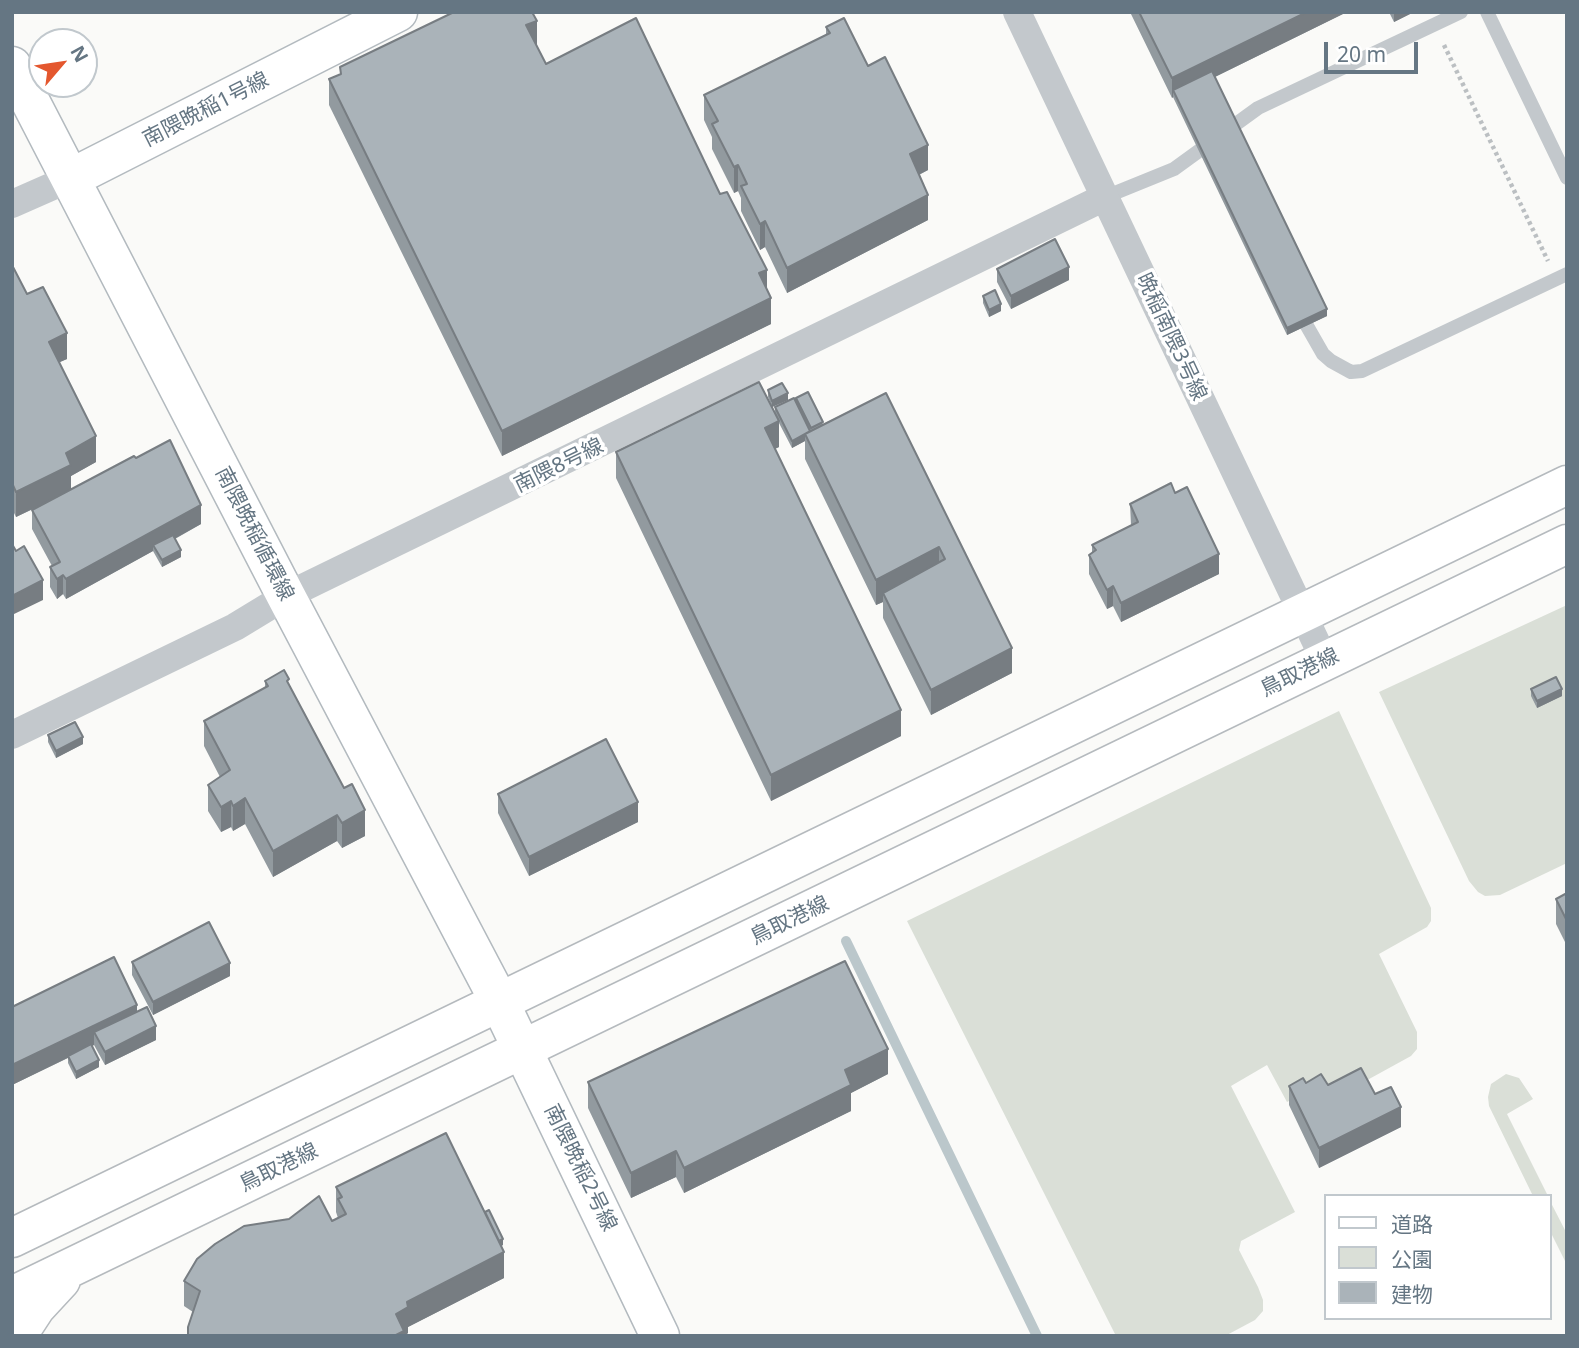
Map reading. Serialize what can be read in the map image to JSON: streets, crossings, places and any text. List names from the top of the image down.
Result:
{
  "streets": {
    "main road": [
      "南隈晩稲1号線",
      "南隈晩稲循環線",
      "鳥取港線",
      "南隈晩稲2号線"
    ],
    "street": ["晩稲南隈3号線", "南隈8号線"]
  },
  "crossings": [
    ["南隈晩稲1号線", "南隈晩稲循環線"],
    ["晩稲南隈3号線", "南隈8号線"],
    ["晩稲南隈3号線", "鳥取港線"],
    ["南隈8号線", "南隈晩稲循環線"],
    ["南隈晩稲循環線", "南隈晩稲2号線"],
    ["鳥取港線", "南隈晩稲2号線"]
  ],
  "legend": ["道路", "公園", "建物"],
  "scale_bar": "20 m",
  "north": "top right"
}
